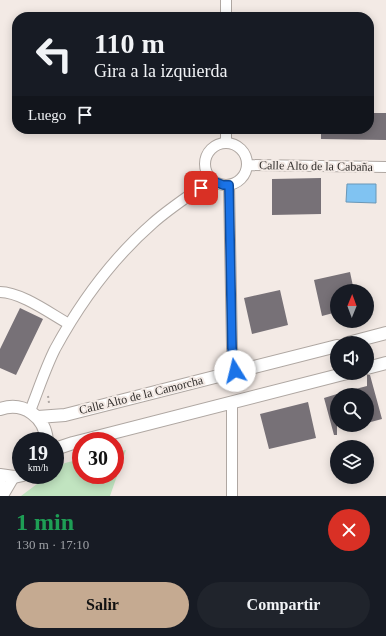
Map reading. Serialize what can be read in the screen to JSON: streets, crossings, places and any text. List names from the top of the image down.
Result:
{
  "streets": {
    "street": ["Calle Alto de la Cabaña", "Calle Alto de la Camorcha"]
  },
  "north": "top",
  "page": {
    "turn": ["110 m", "Gira a la izquierda"],
    "then": "Luego",
    "speed": "19 km/h",
    "limit": "30",
    "heading": ["1 min", "130 m · 17:10"],
    "buttons": ["Salir", "Compartir"]
  }
}
